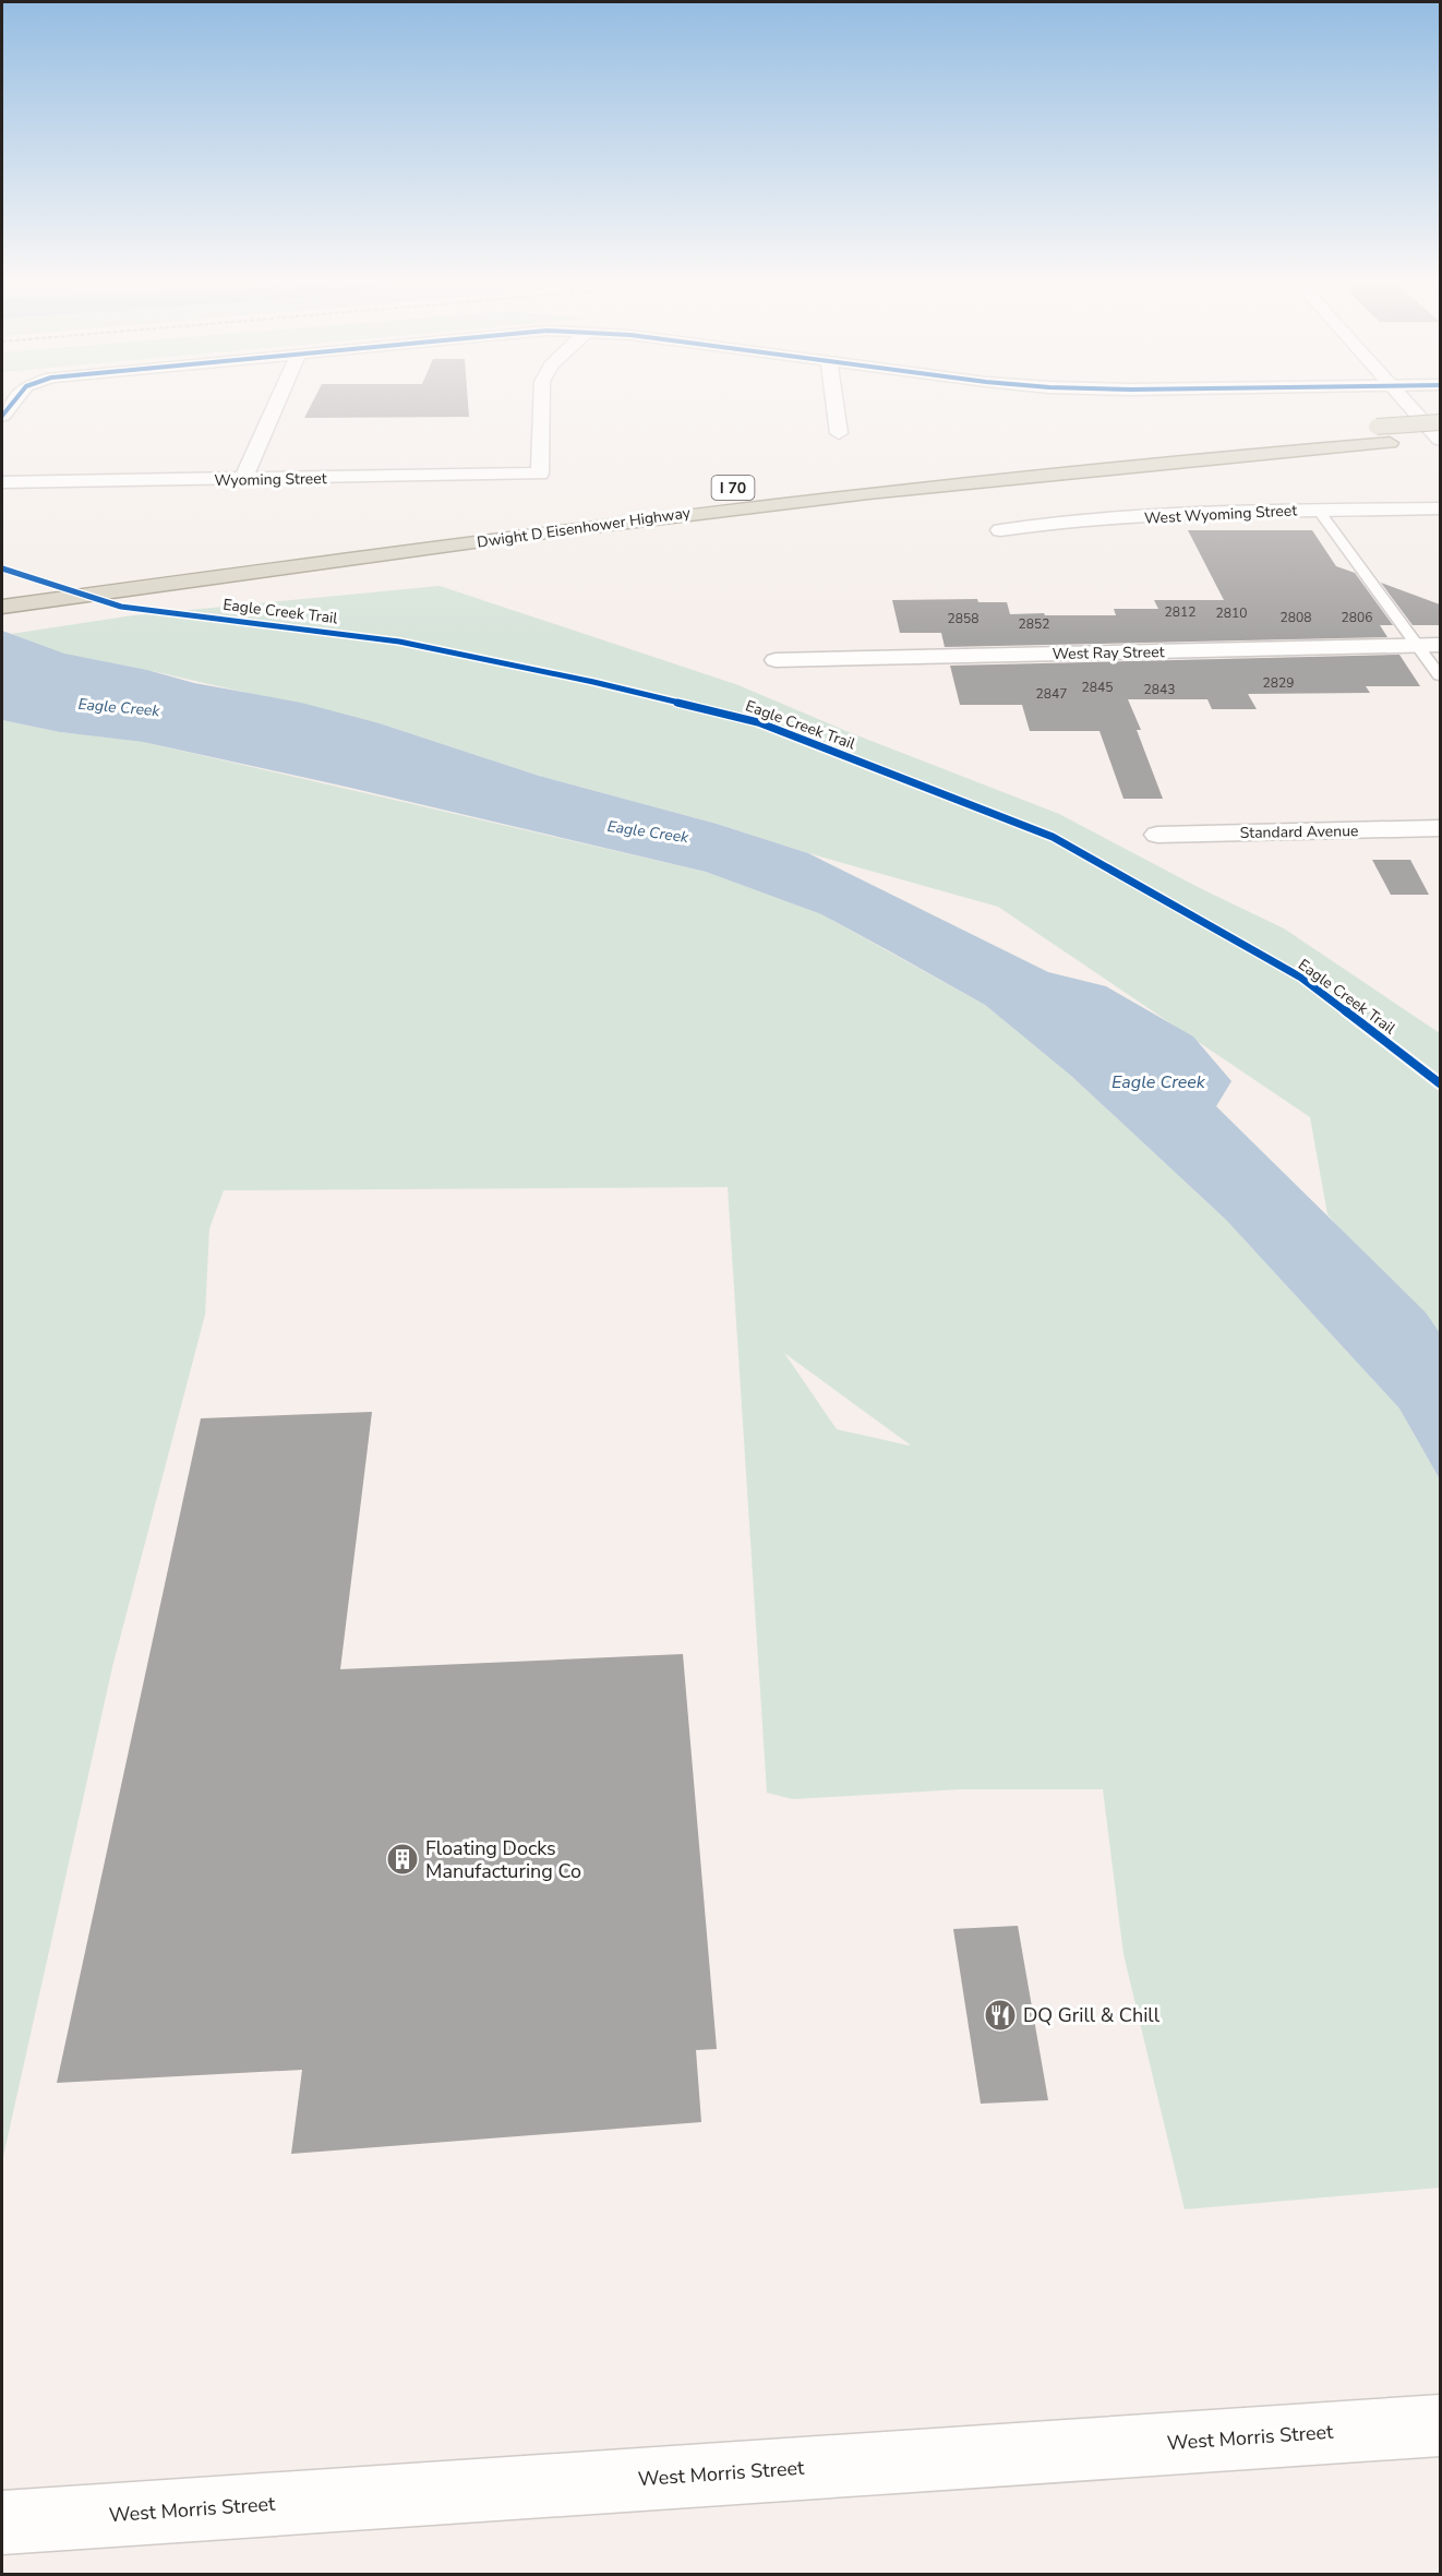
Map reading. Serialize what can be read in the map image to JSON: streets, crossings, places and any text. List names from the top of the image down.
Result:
{
  "streets": {
    "highway": ["I 70", "Dwight D Eisenhower Highway"],
    "street": [
      "Wyoming Street",
      "West Wyoming Street",
      "West Ray Street",
      "Standard Avenue",
      "West Morris Street"
    ],
    "cycle path": ["Eagle Creek Trail"]
  },
  "water": ["Eagle Creek"],
  "places": {
    "building": ["Floating Docks Manufacturing Co"],
    "restaurant": ["DQ Grill & Chill"]
  },
  "house_numbers": [
    "2812",
    "2810",
    "2808",
    "2806",
    "2858",
    "2852",
    "2829",
    "2845",
    "2843",
    "2847"
  ]
}
